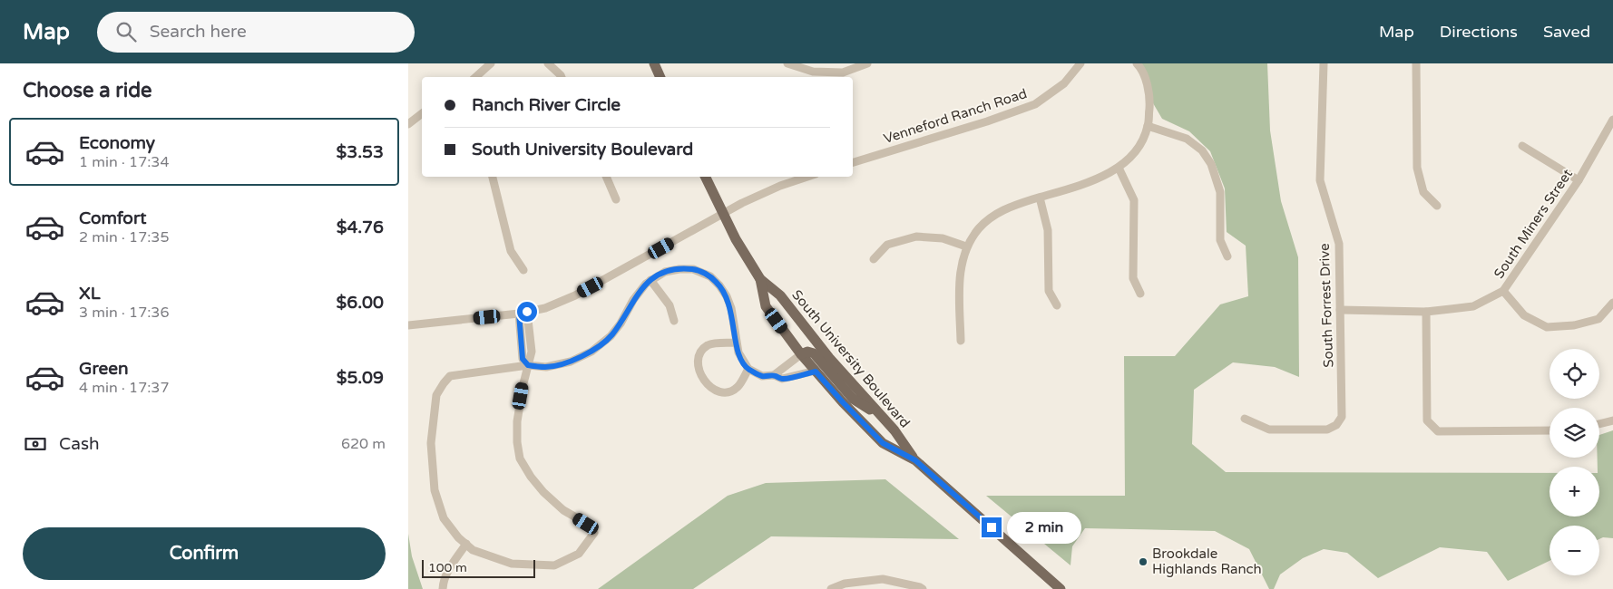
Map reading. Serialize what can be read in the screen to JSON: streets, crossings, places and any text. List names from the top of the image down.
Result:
{
  "streets": {
    "main road": ["South University Boulevard"],
    "street": ["Venneford Ranch Road", "South Miners Street", "South Forrest Drive"]
  },
  "crossings": [
    ["South Miners Street", "South Forrest Drive"]
  ],
  "places": ["Brookdale Highlands Ranch"],
  "scale_bar": "100 m",
  "page": {
    "header": "Map",
    "search": "Search here",
    "nav": ["Map", "Directions", "Saved"],
    "heading": "Choose a ride",
    "banner": ["Ranch River Circle", "South University Boulevard"],
    "list": [
      {
        "name": "Economy",
        "note": "1 min · 17:34",
        "value": "$3.53"
      },
      {
        "name": "Comfort",
        "note": "2 min · 17:35",
        "value": "$4.76"
      },
      {
        "name": "XL",
        "note": "3 min · 17:36",
        "value": "$6.00"
      },
      {
        "name": "Green",
        "note": "4 min · 17:37",
        "value": "$5.09"
      }
    ],
    "map_buttons": ["+", "−"],
    "pay": ["Cash", "620 m"],
    "bubble": "2 min",
    "buttons": "Confirm",
    "scale": "100 m"
  }
}
